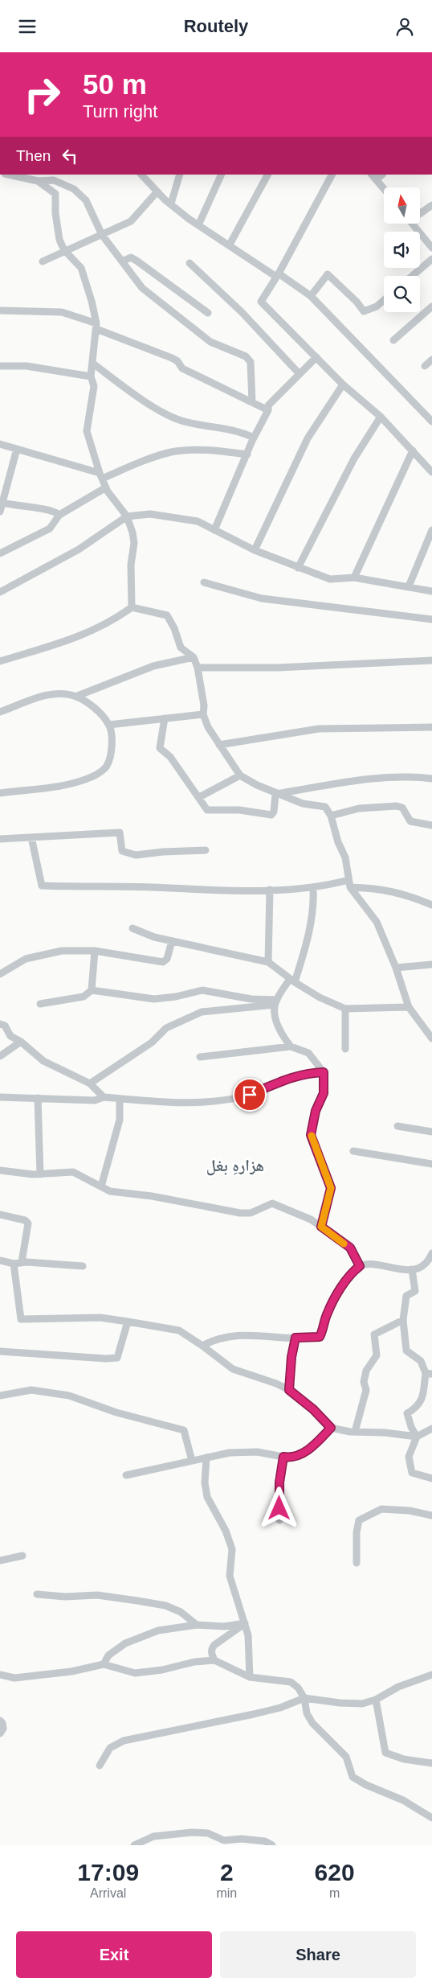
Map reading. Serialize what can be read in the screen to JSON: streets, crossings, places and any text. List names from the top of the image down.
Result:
{
  "districts": ["هزارهِ بغل"],
  "north": "top",
  "page": {
    "header": "Routely",
    "turn": ["50 m", "Turn right"],
    "then": "Then",
    "eta": [
      "17:09",
      "Arrival",
      "2",
      "min",
      "620",
      "m"
    ],
    "buttons": ["Exit", "Share"]
  }
}
